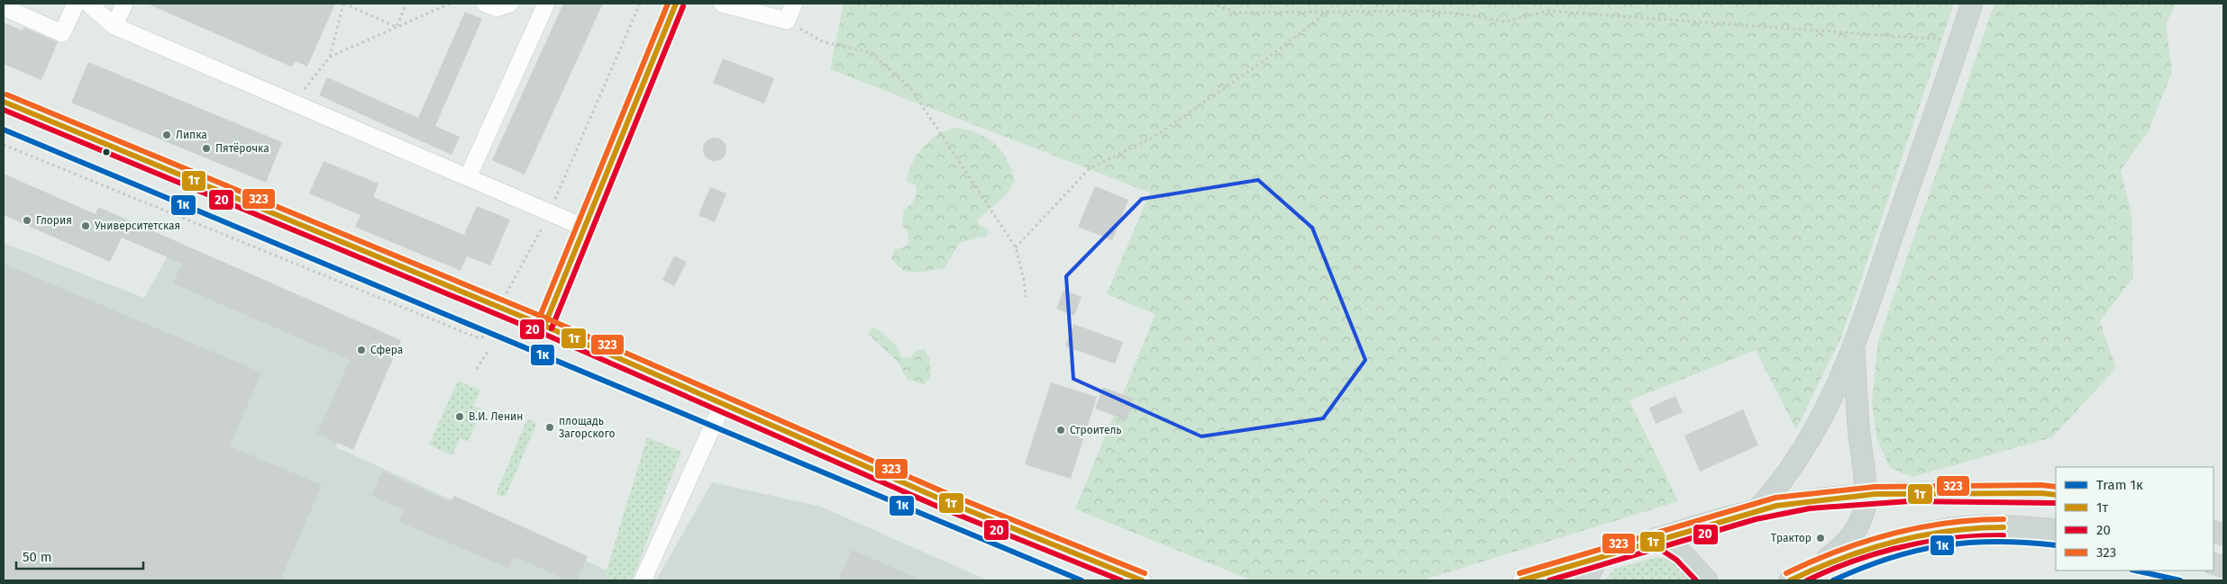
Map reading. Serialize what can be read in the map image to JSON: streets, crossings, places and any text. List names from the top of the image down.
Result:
{
  "places": [
    "Липка",
    "Пятёрочка",
    "Глория",
    "Университетская",
    "Сфера",
    "В.И. Ленин",
    "площадь Загорского",
    "Строитель",
    "Трактор"
  ],
  "lines": [
    "transit line 1т",
    "transit line 323",
    "transit line 20",
    "tram line 1к"
  ],
  "legend": [
    "Tram 1к",
    "1т",
    "20",
    "323"
  ],
  "scale_bar": "50 m"
}
